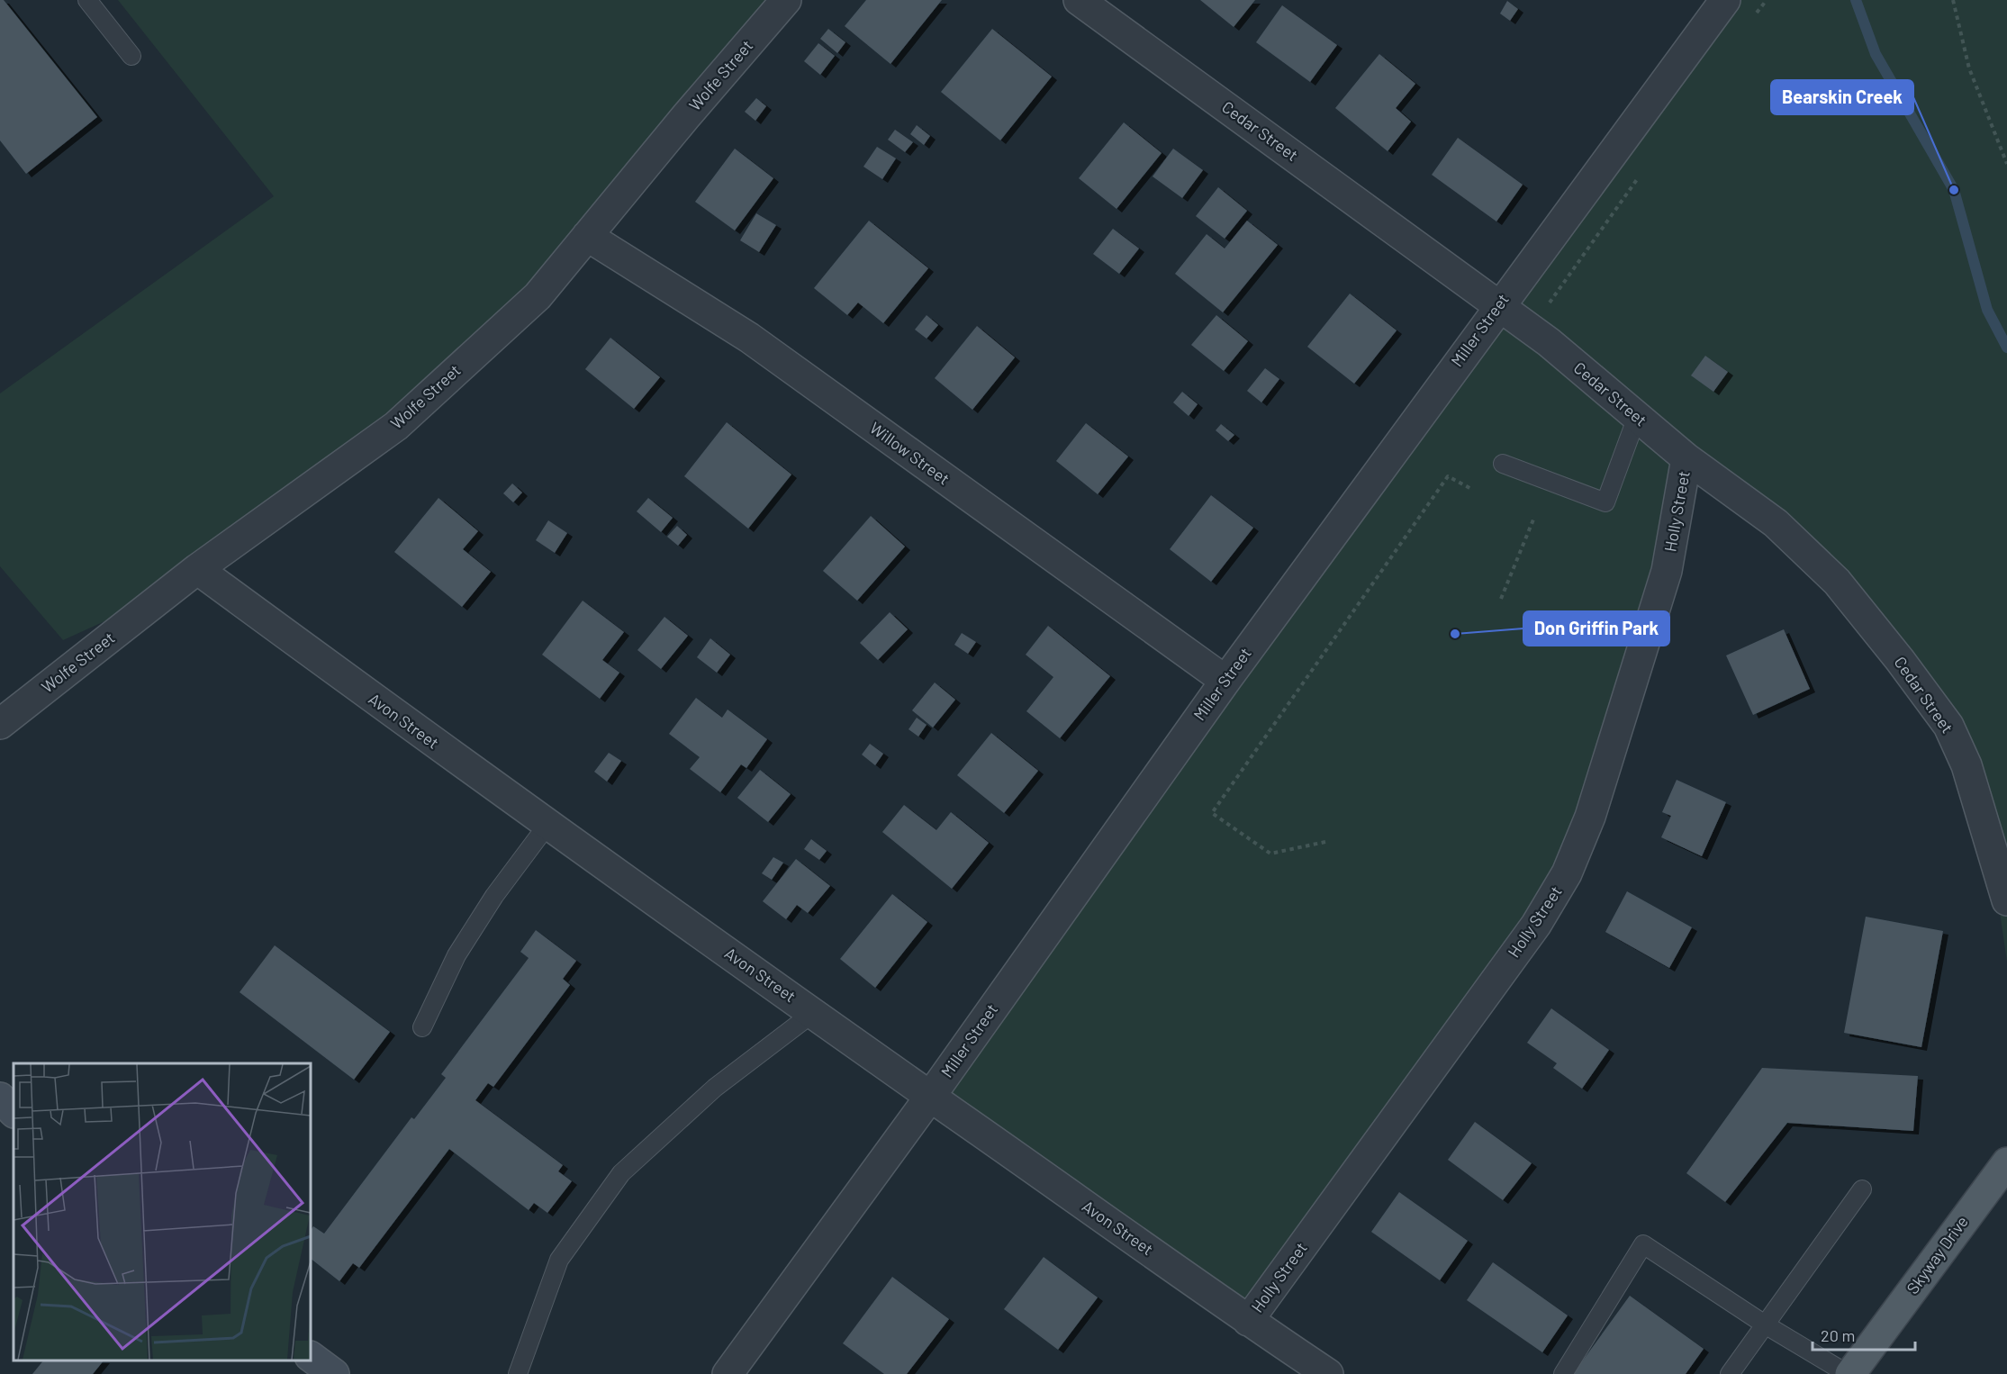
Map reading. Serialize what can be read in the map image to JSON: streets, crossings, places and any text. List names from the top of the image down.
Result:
{
  "streets": {
    "main road": ["Skyway Drive"],
    "street": [
      "Wolfe Street",
      "Cedar Street",
      "Miller Street",
      "Willow Street",
      "Holly Street",
      "Avon Street"
    ]
  },
  "crossings": [
    ["Wolfe Street", "Willow Street"],
    ["Wolfe Street", "Avon Street"],
    ["Cedar Street", "Miller Street"],
    ["Cedar Street", "Holly Street"],
    ["Miller Street", "Willow Street"],
    ["Miller Street", "Avon Street"],
    ["Holly Street", "Avon Street"]
  ],
  "places": ["Bearskin Creek", "Don Griffin Park"],
  "scale_bar": "20 m"
}
